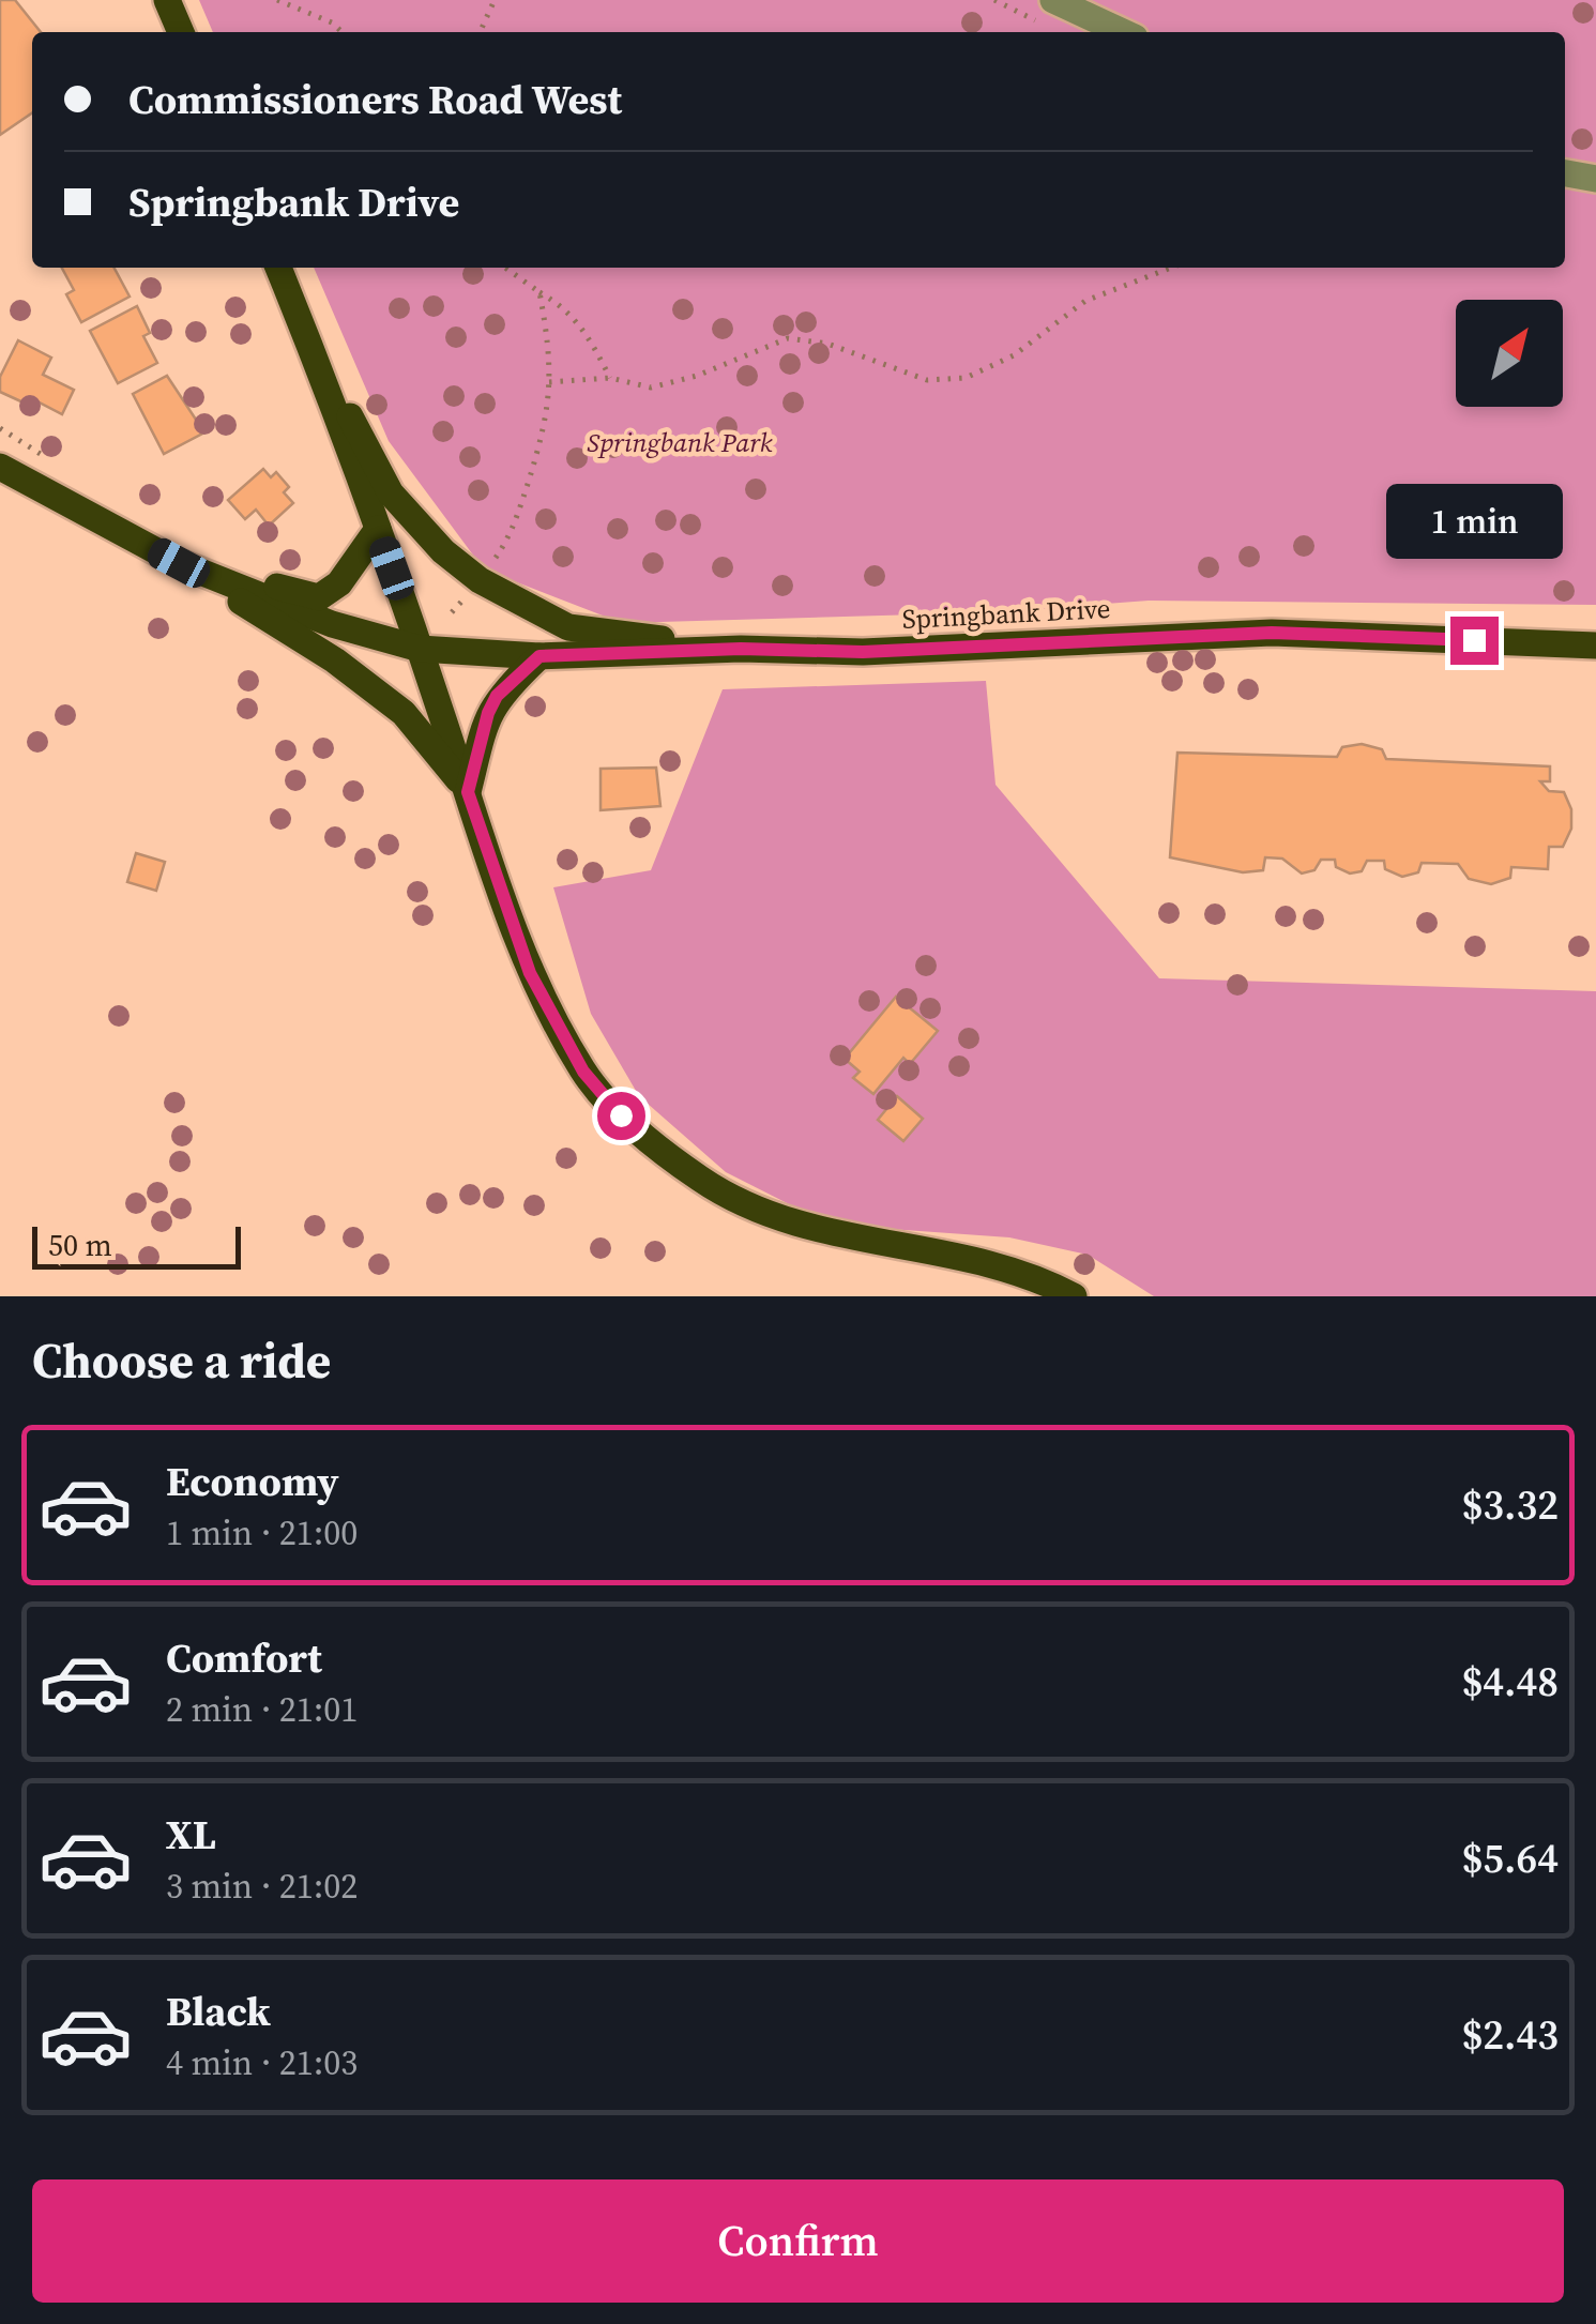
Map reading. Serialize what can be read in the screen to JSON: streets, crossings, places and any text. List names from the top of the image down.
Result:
{
  "streets": {
    "main road": ["Springbank Drive"]
  },
  "parks": ["Springbank Park"],
  "scale_bar": "50 m",
  "north": "top right",
  "page": {
    "banner": ["Commissioners Road West", "Springbank Drive"],
    "bubble": "1 min",
    "scale": "50 m",
    "heading": "Choose a ride",
    "list": [
      {
        "name": "Economy",
        "note": "1 min · 21:00",
        "value": "$3.32"
      },
      {
        "name": "Comfort",
        "note": "2 min · 21:01",
        "value": "$4.48"
      },
      {
        "name": "XL",
        "note": "3 min · 21:02",
        "value": "$5.64"
      },
      {
        "name": "Black",
        "note": "4 min · 21:03",
        "value": "$2.43"
      }
    ],
    "buttons": "Confirm"
  }
}
